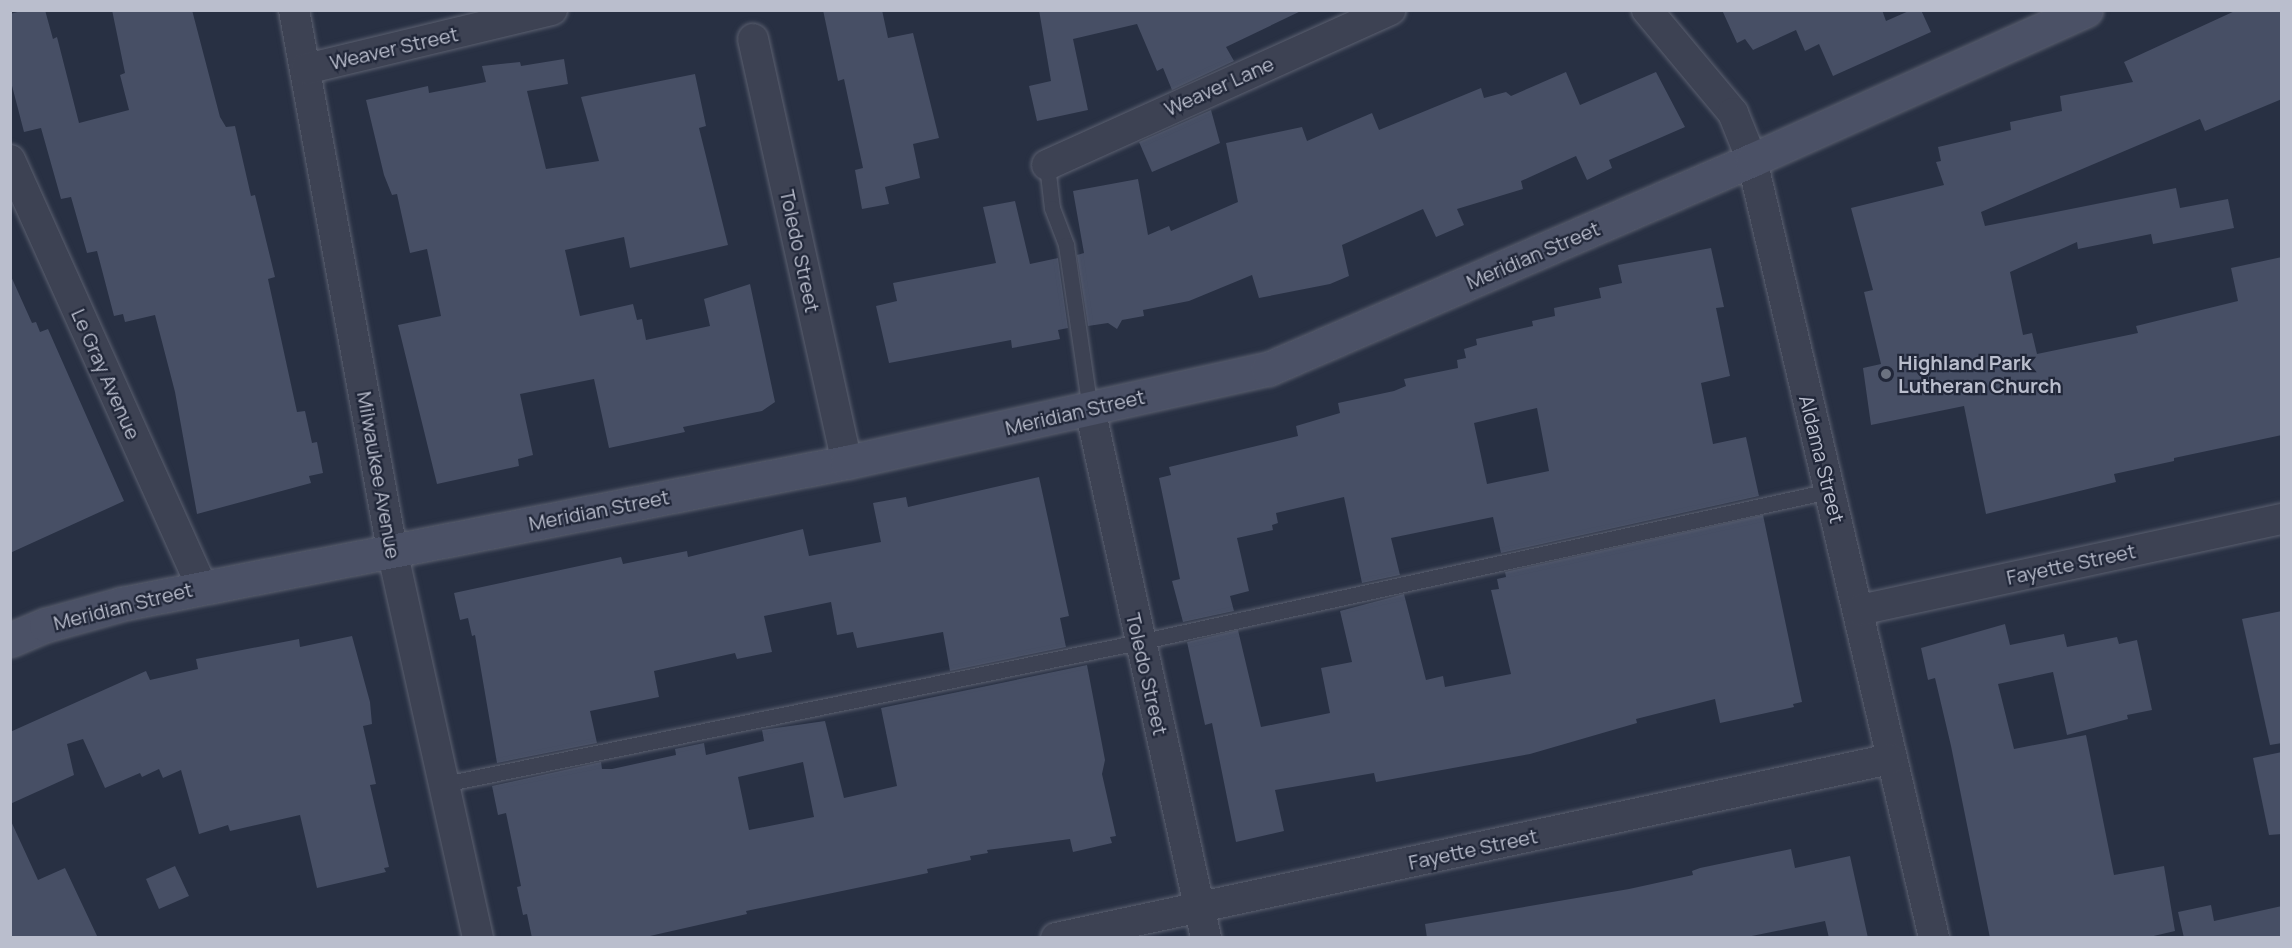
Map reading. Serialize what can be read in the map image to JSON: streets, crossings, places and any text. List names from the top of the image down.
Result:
{
  "streets": {
    "street": [
      "Weaver Street",
      "Weaver Lane",
      "Toledo Street",
      "Meridian Street",
      "Le Gray Avenue",
      "Aldama Street",
      "Milwaukee Avenue",
      "Fayette Street"
    ]
  },
  "crossings": [
    ["Weaver Street", "Milwaukee Avenue"],
    ["Toledo Street", "Meridian Street"],
    ["Toledo Street", "Fayette Street"],
    ["Meridian Street", "Le Gray Avenue"],
    ["Meridian Street", "Aldama Street"],
    ["Meridian Street", "Milwaukee Avenue"],
    ["Aldama Street", "Fayette Street"]
  ],
  "places": ["Highland Park Lutheran Church"]
}
